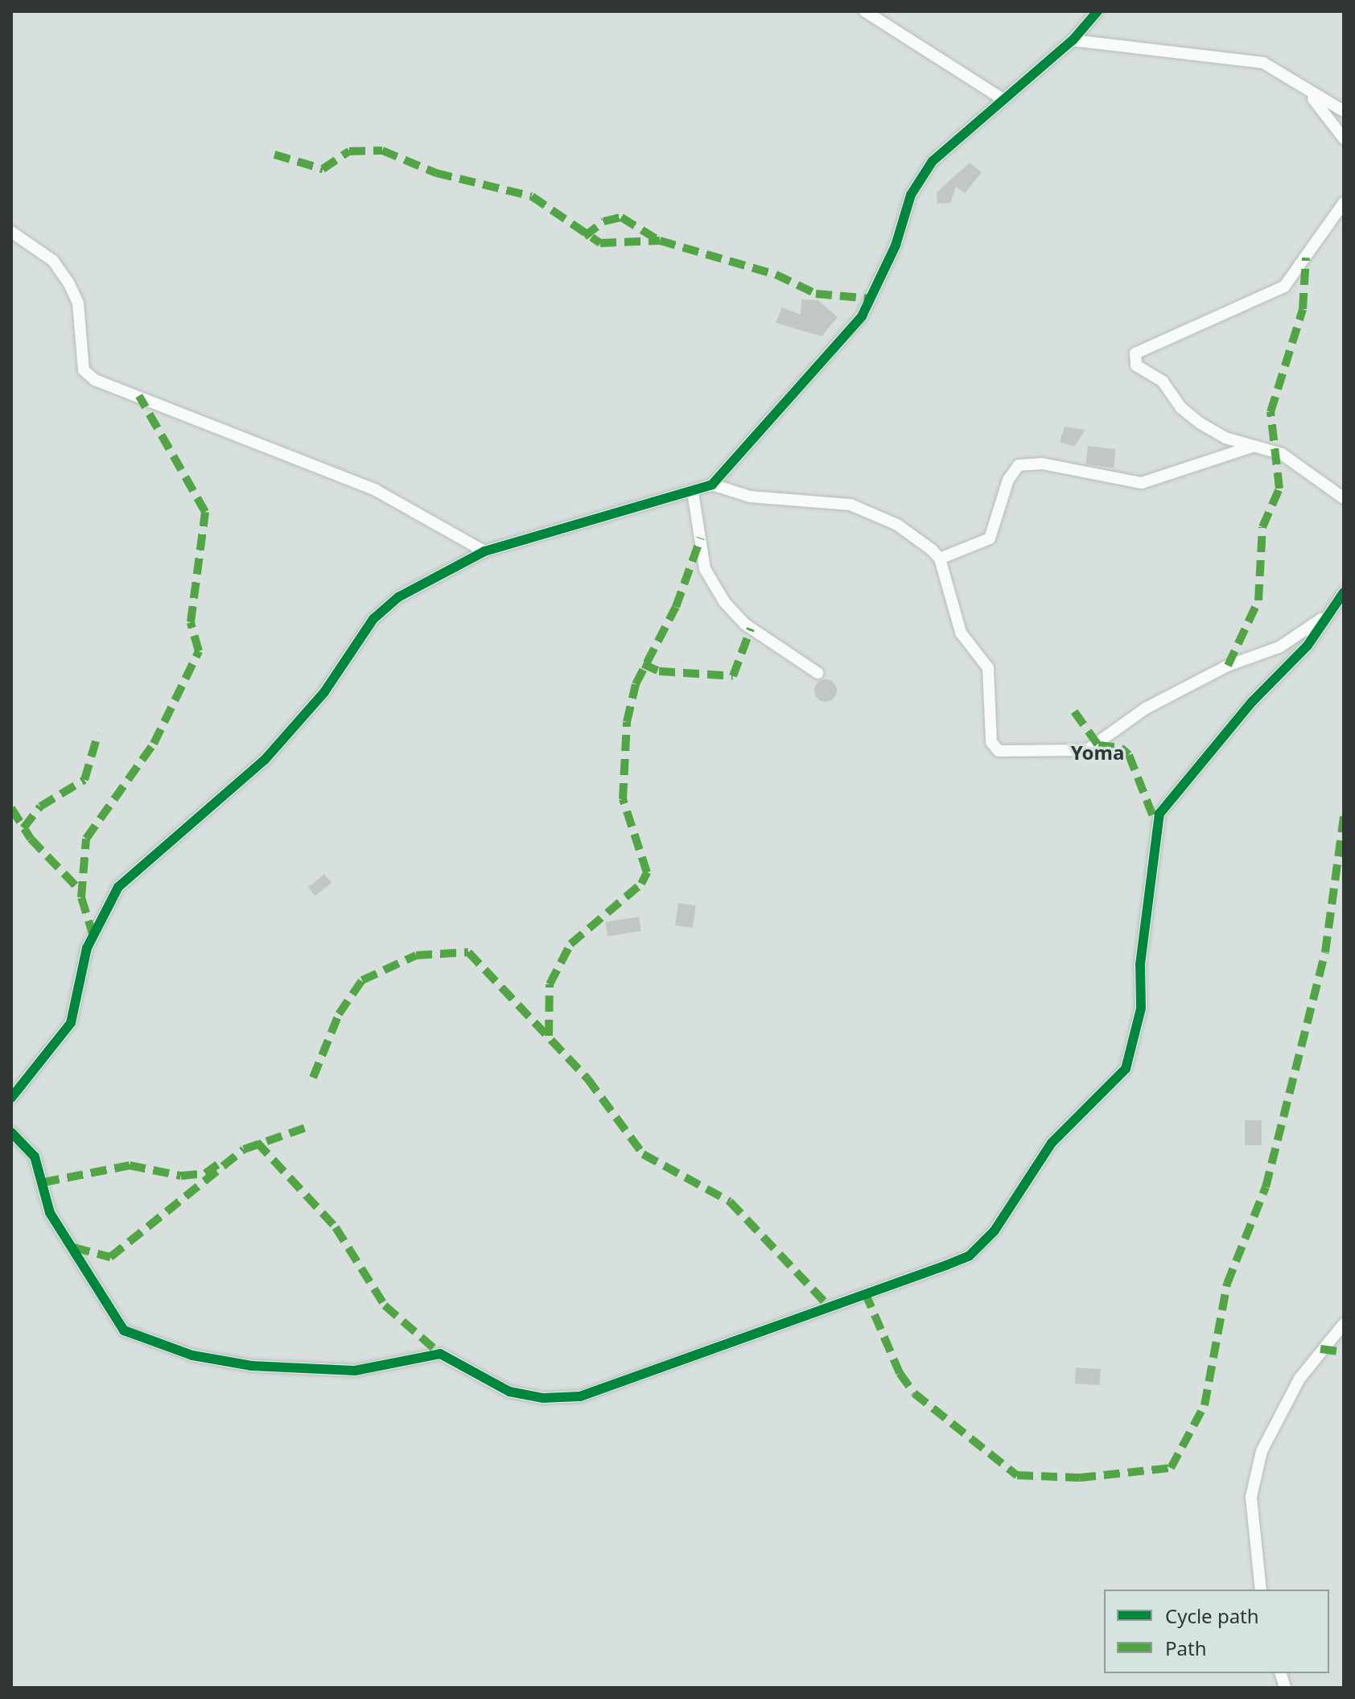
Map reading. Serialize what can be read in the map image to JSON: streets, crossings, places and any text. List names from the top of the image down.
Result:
{
  "districts": ["Yoma"],
  "legend": ["Cycle path", "Path"]
}
